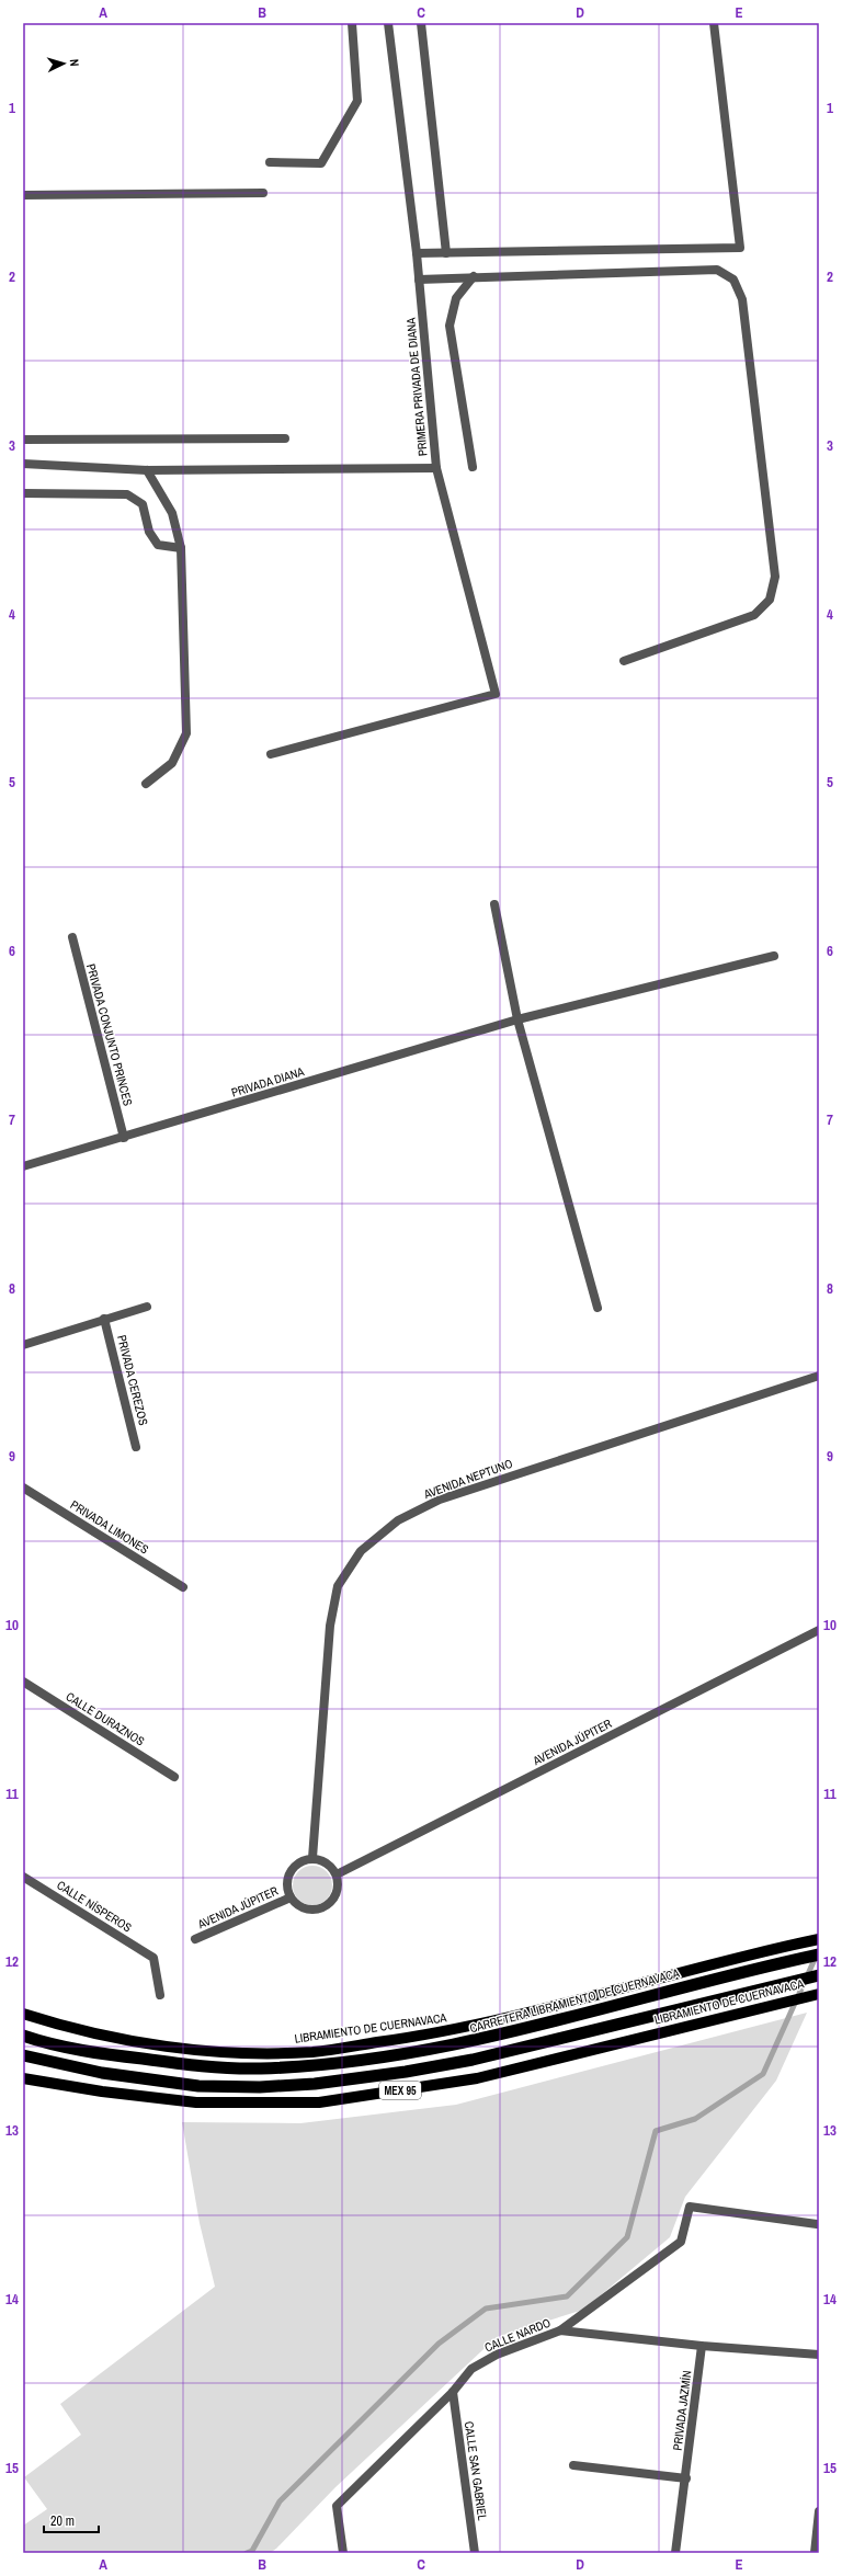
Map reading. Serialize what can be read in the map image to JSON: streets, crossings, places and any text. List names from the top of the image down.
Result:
{
  "streets": {
    "highway": ["CARRETERA LIBRAMIENTO DE CUERNAVACA", "MEX 95"],
    "main road": ["LIBRAMIENTO DE CUERNAVACA"],
    "street": [
      "PRIMERA PRIVADA DE DIANA",
      "PRIVADA CONJUNTO PRINCES",
      "PRIVADA DIANA",
      "PRIVADA CEREZOS",
      "AVENIDA NEPTUNO",
      "PRIVADA LIMONES",
      "CALLE DURAZNOS",
      "AVENIDA JÚPITER",
      "CALLE NÍSPEROS",
      "CALLE NARDO",
      "PRIVADA JAZMÍN",
      "CALLE SAN GABRIEL"
    ]
  },
  "crossings": [
    ["PRIVADA CONJUNTO PRINCES", "PRIVADA DIANA"],
    ["AVENIDA NEPTUNO", "AVENIDA JÚPITER"],
    ["CALLE NARDO", "PRIVADA JAZMÍN"],
    ["CALLE NARDO", "CALLE SAN GABRIEL"]
  ],
  "scale_bar": "20 m",
  "north": "right",
  "grid": {
    "columns": [
      "A",
      "B",
      "C",
      "D",
      "E"
    ],
    "rows": [
      "1",
      "2",
      "3",
      "4",
      "5",
      "6",
      "7",
      "8",
      "9",
      "10",
      "11",
      "12",
      "13",
      "14",
      "15"
    ]
  }
}
